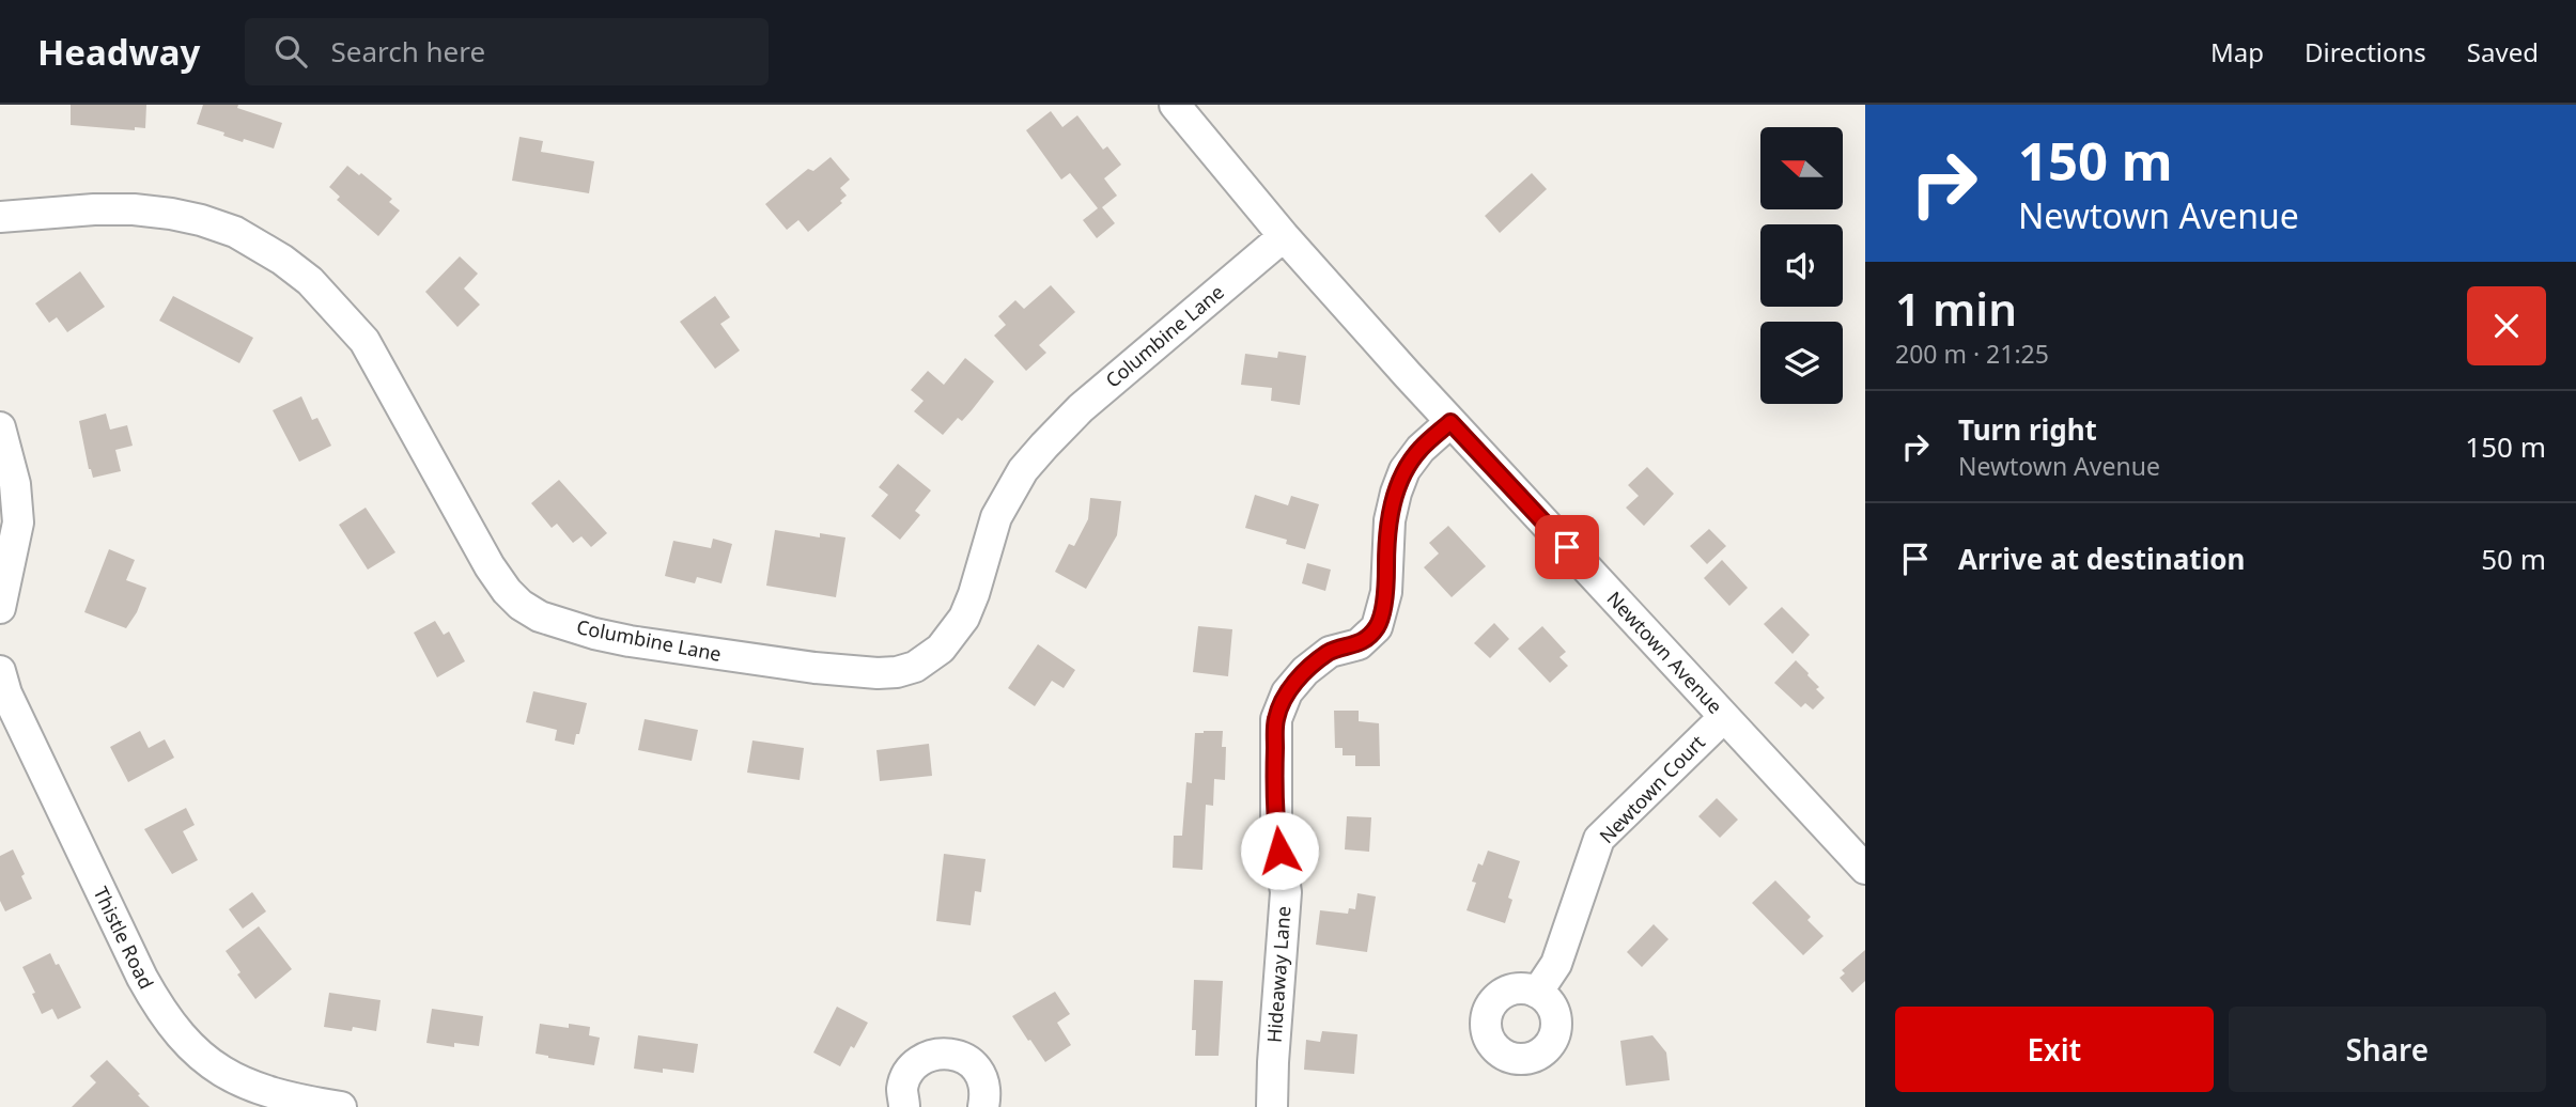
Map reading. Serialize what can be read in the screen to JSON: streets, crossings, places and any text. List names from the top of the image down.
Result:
{
  "streets": {
    "street": [
      "Columbine Lane",
      "Newtown Avenue",
      "Newtown Court",
      "Thistle Road",
      "Hideaway Lane"
    ]
  },
  "crossings": [
    ["Columbine Lane", "Newtown Avenue"],
    ["Newtown Avenue", "Newtown Court"],
    ["Newtown Avenue", "Hideaway Lane"]
  ],
  "north": "left",
  "page": {
    "header": "Headway",
    "search": "Search here",
    "nav": ["Map", "Directions", "Saved"],
    "turn": ["150 m", "Newtown Avenue"],
    "heading": ["1 min", "200 m · 21:25"],
    "list": [
      {
        "name": "Turn right",
        "note": "Newtown Avenue",
        "value": "150 m"
      },
      {
        "name": "Arrive at destination",
        "value": "50 m"
      }
    ],
    "buttons": ["Exit", "Share"]
  }
}
